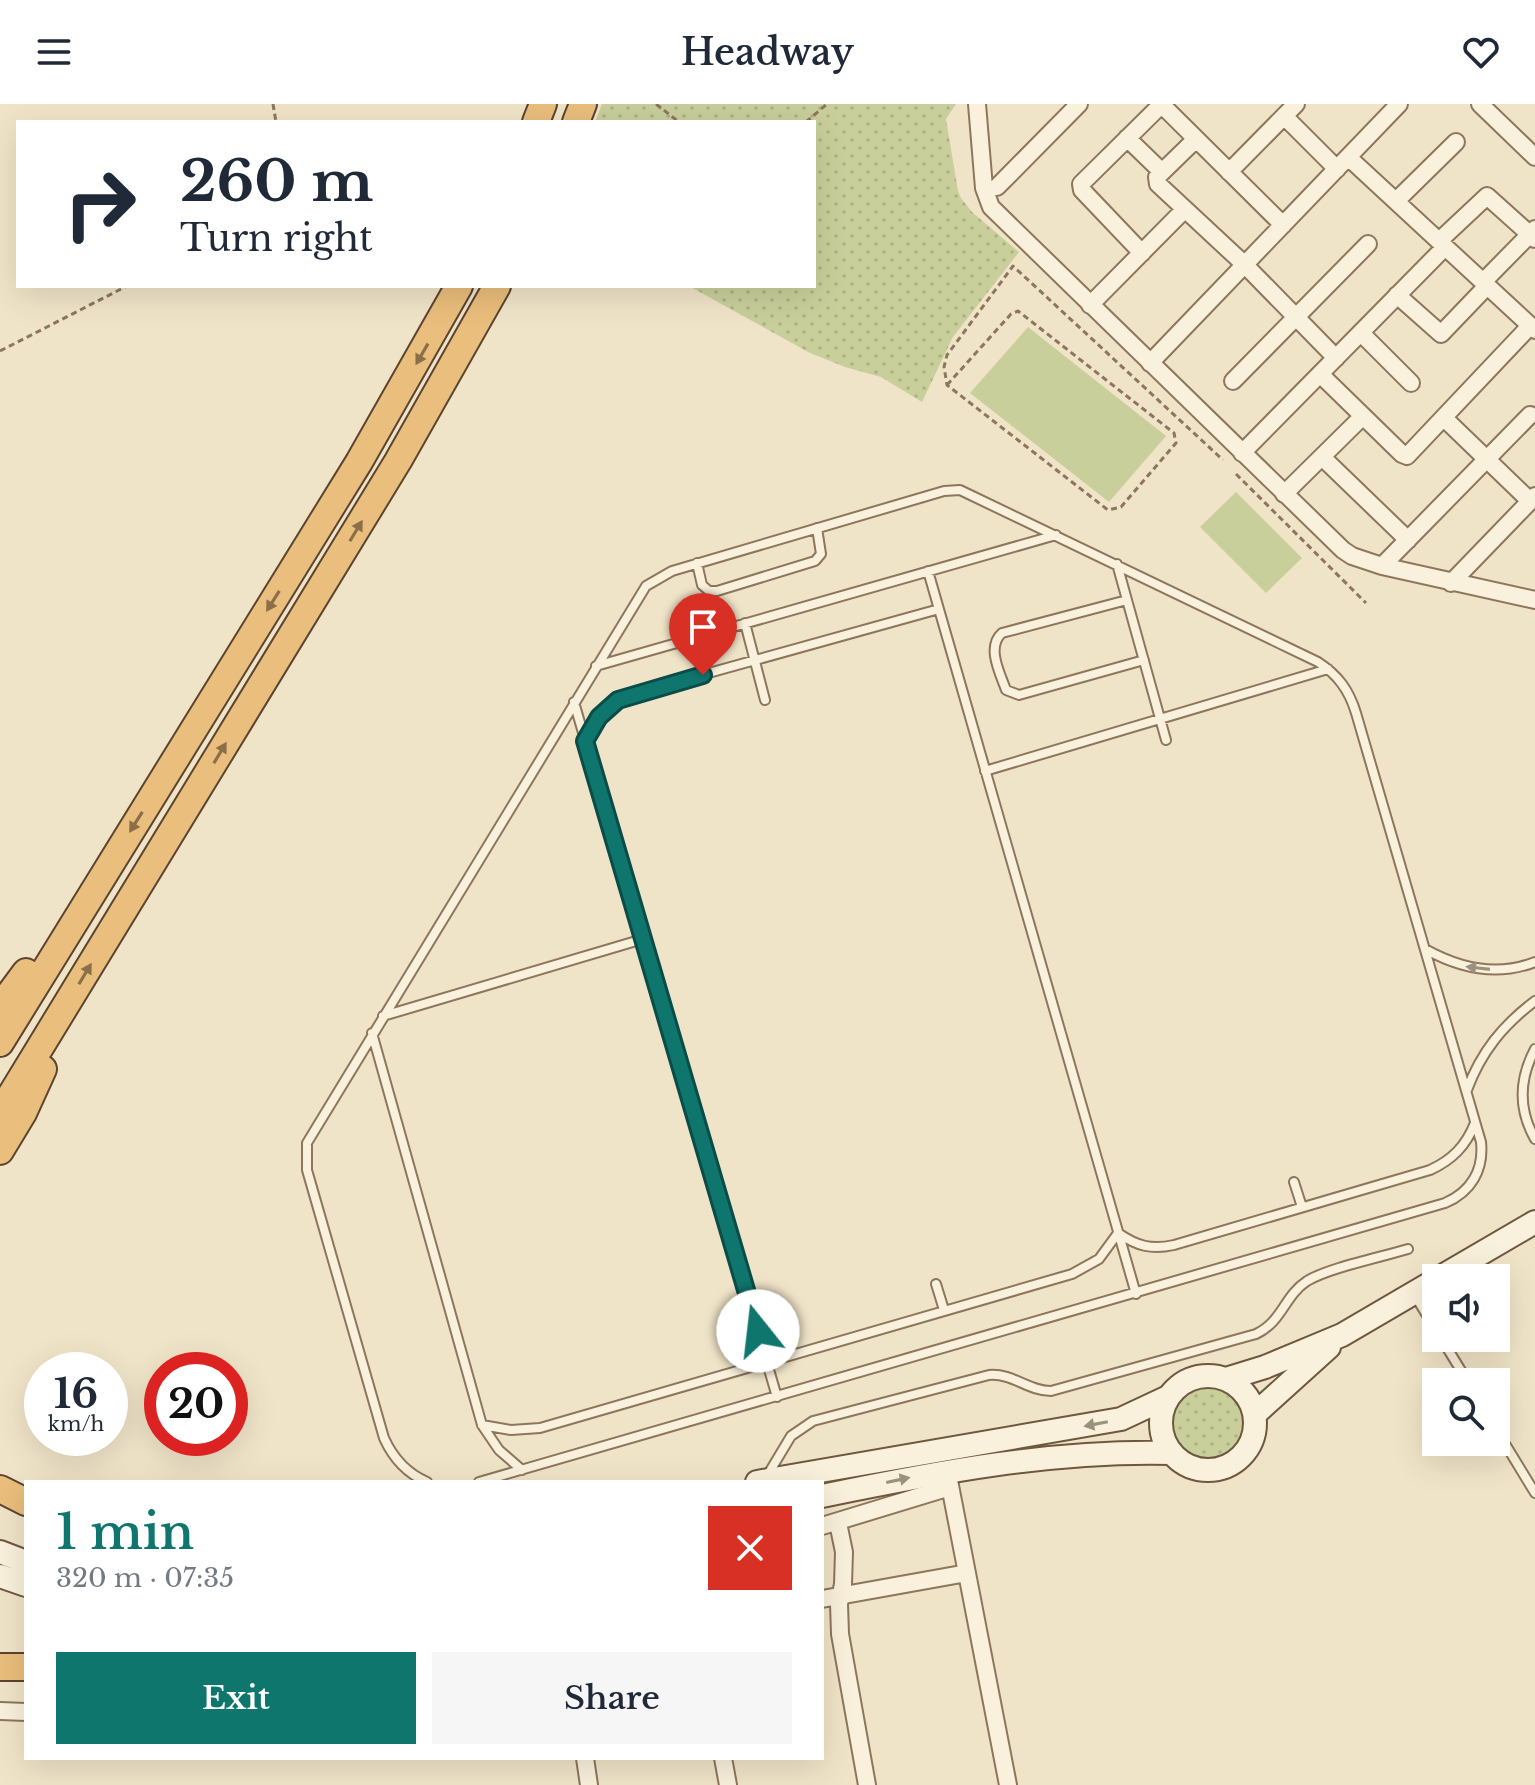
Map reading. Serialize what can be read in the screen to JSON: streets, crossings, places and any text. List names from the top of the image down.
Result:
{
  "page": {
    "header": "Headway",
    "turn": ["260 m", "Turn right"],
    "speed": "16 km/h",
    "limit": "20",
    "heading": ["1 min", "320 m · 07:35"],
    "buttons": ["Exit", "Share"]
  }
}
